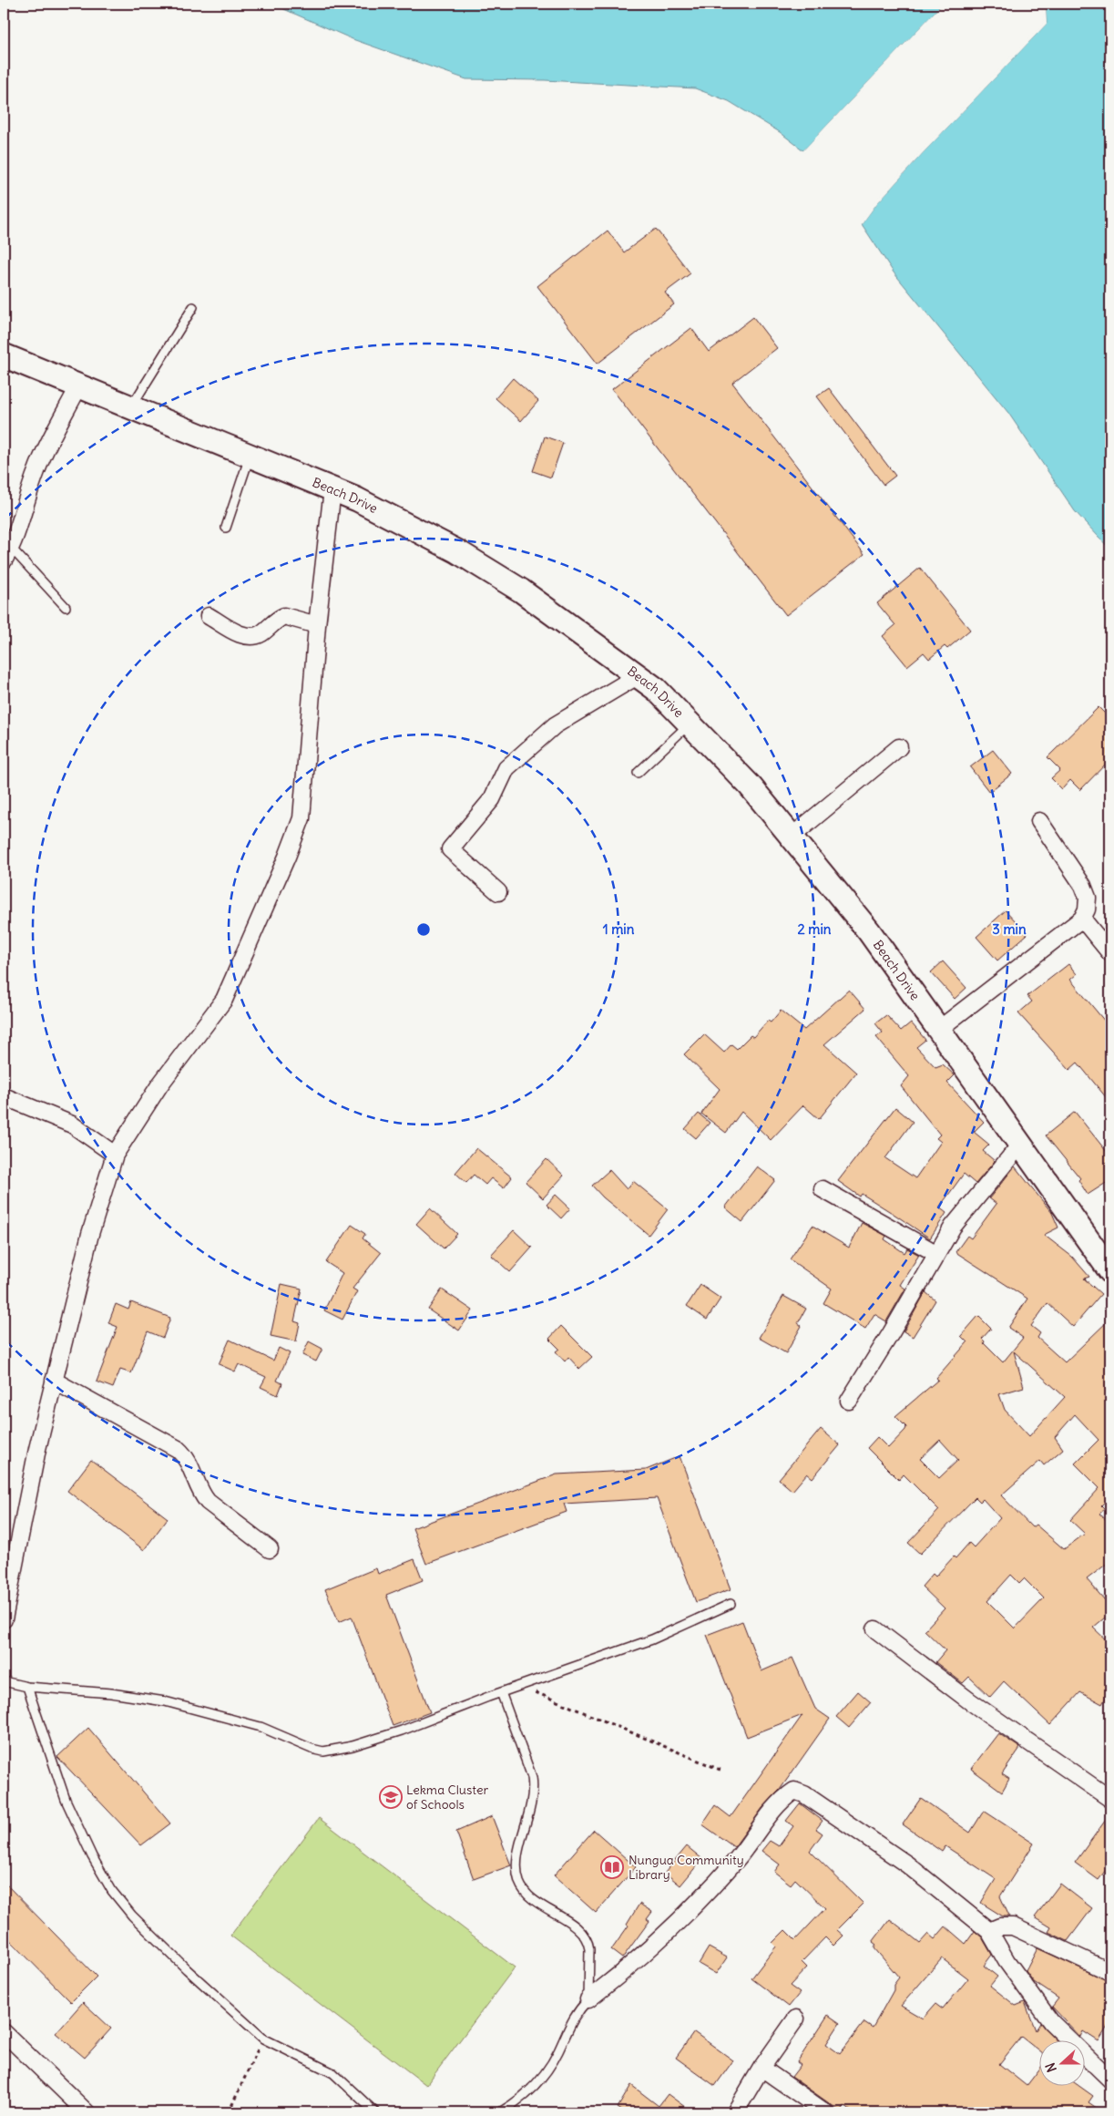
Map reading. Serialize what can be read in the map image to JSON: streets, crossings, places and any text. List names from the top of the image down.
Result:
{
  "streets": {
    "street": ["Beach Drive"]
  },
  "places": {
    "school or university": ["Lekma Cluster of Schools"],
    "library": ["Nungua Community Library"]
  },
  "north": "left",
  "rings": ["1 min", "2 min", "3 min"]
}
